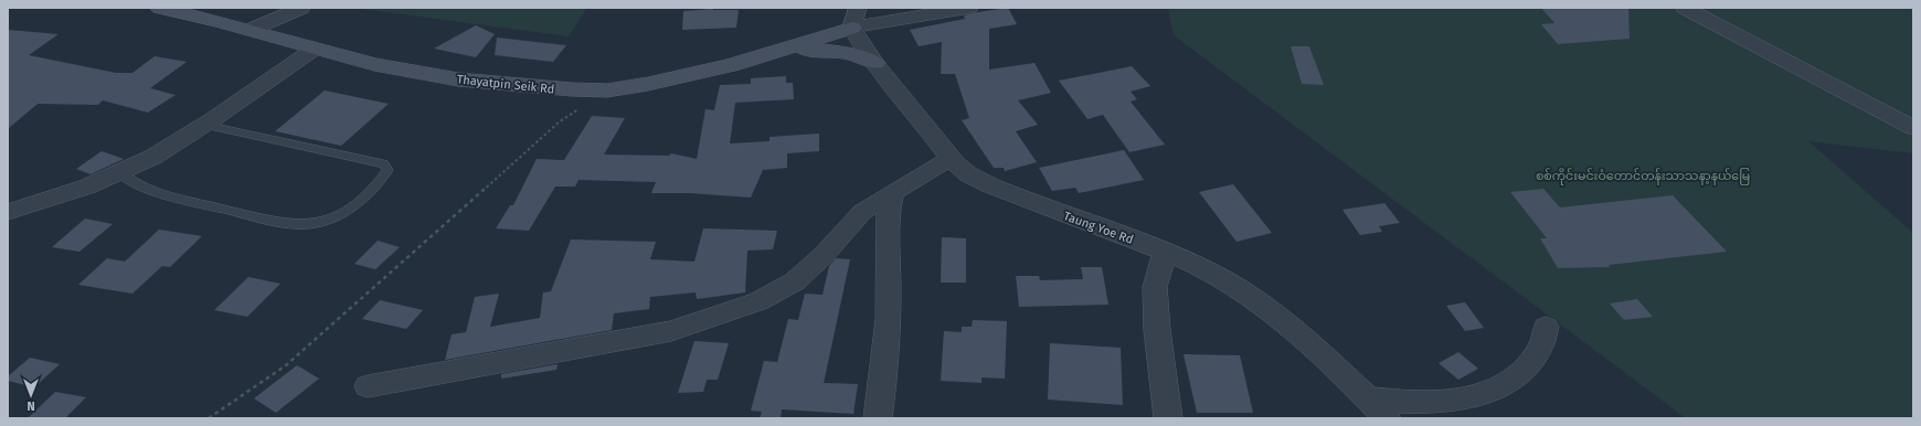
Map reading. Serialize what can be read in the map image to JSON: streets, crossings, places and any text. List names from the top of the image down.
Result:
{
  "streets": {
    "street": ["Thayatpin Seik Rd", "Taung Yoe Rd"]
  },
  "crossings": [
    ["Thayatpin Seik Rd", "Taung Yoe Rd"]
  ],
  "parks": ["စစ်ကိုင်းမင်းဝံတောင်တန်းသာသနာ့နယ်မြေ"],
  "north": "bottom"
}
